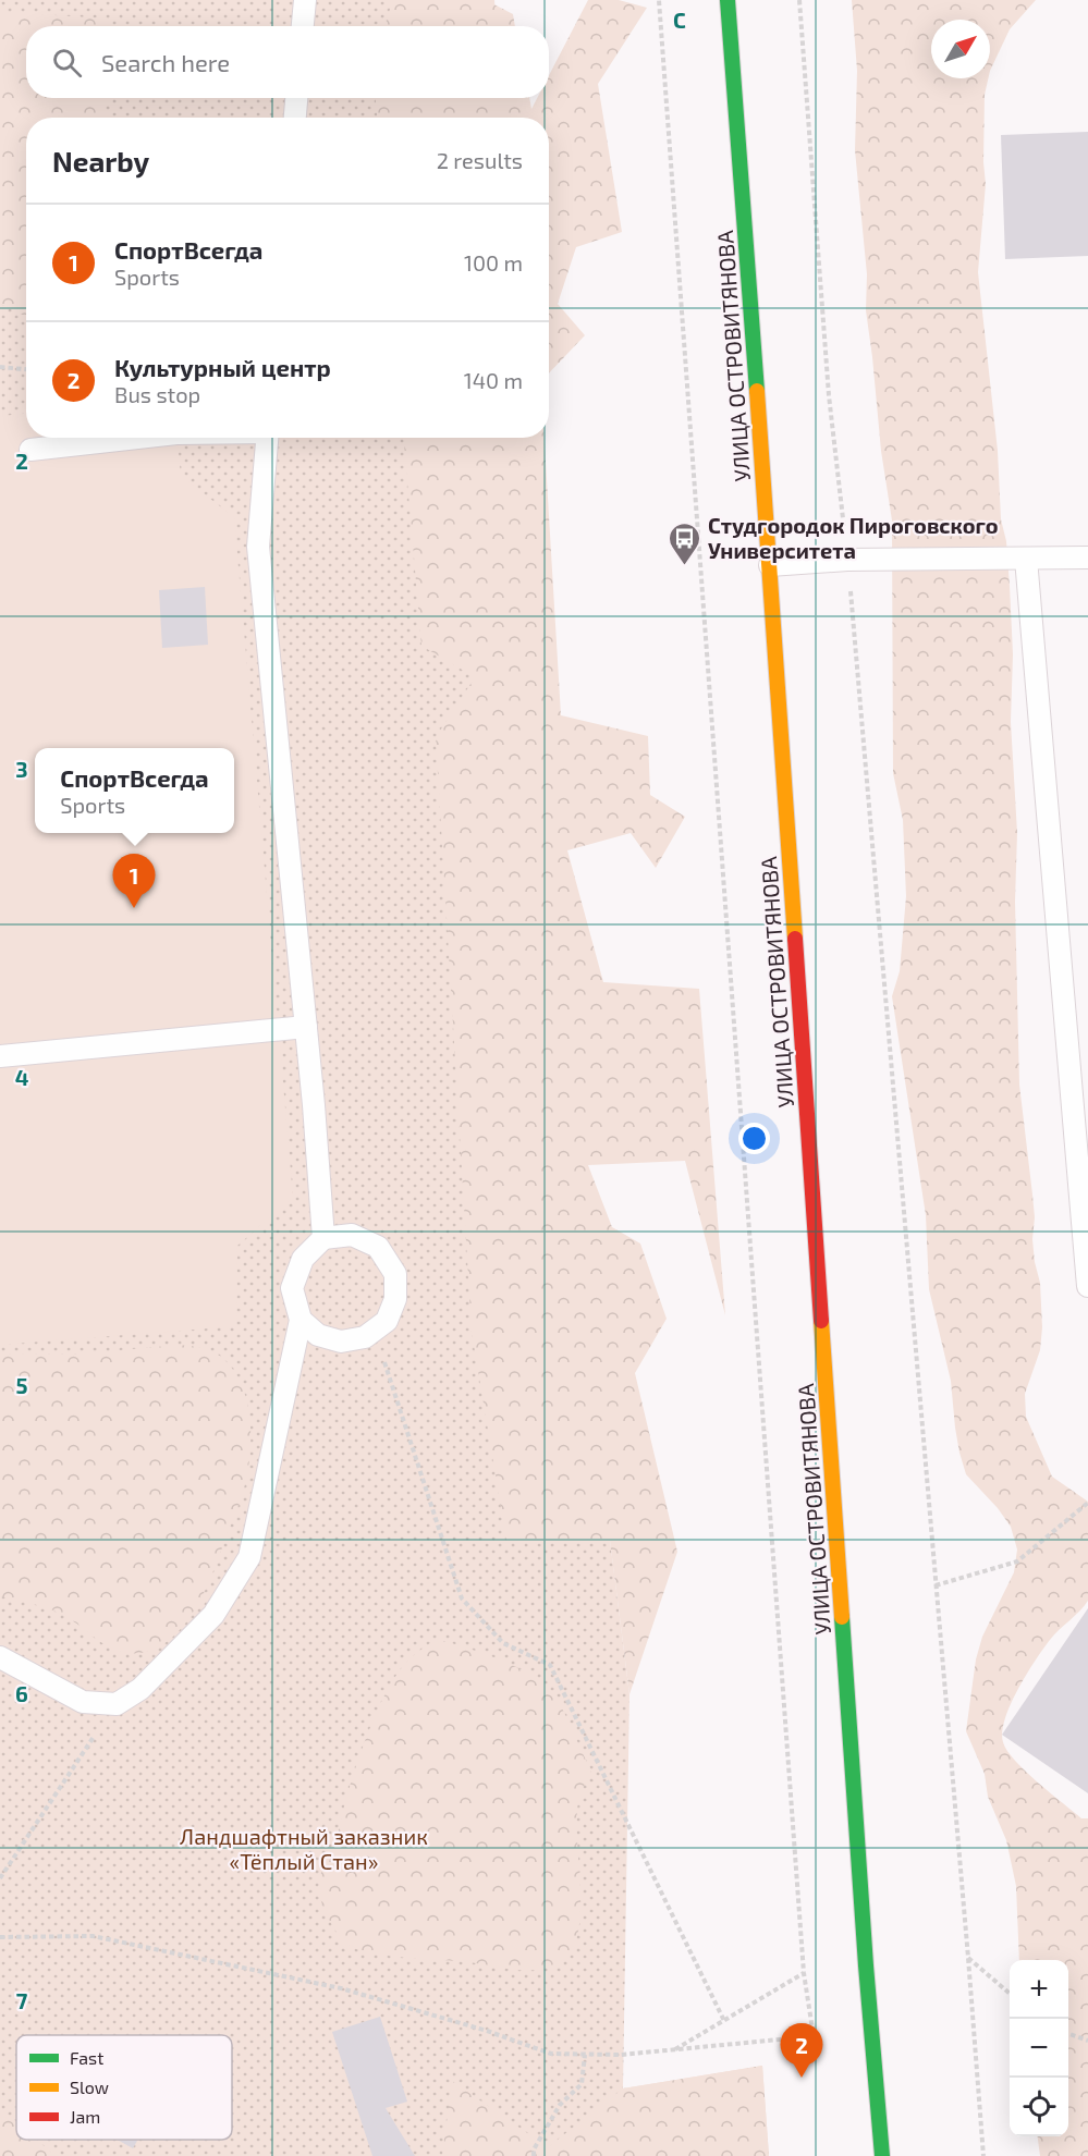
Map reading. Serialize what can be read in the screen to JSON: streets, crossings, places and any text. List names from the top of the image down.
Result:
{
  "streets": {
    "main road": ["УЛИЦА ОСТРОВИТЯНОВА"]
  },
  "parks": ["Ландшафтный заказник «Тёплый Стан»"],
  "places": {
    "bus stop": ["Студгородок Пироговского Университета"]
  },
  "legend": ["Fast", "Slow", "Jam"],
  "north": "top right",
  "page": {
    "search": "Search here",
    "heading": ["Nearby", "2 results"],
    "list": [
      {
        "mark": "1",
        "name": "СпортВсегда",
        "note": "Sports",
        "value": "100 m"
      },
      {
        "mark": "2",
        "name": "Культурный центр",
        "note": "Bus stop",
        "value": "140 m"
      }
    ],
    "popup": ["СпортВсегда", "Sports"],
    "pins": ["1", "2"],
    "map_buttons": ["+", "−"]
  },
  "grid": {
    "columns": ["C"],
    "rows": [
      "2",
      "3",
      "4",
      "5",
      "6",
      "7"
    ]
  }
}
